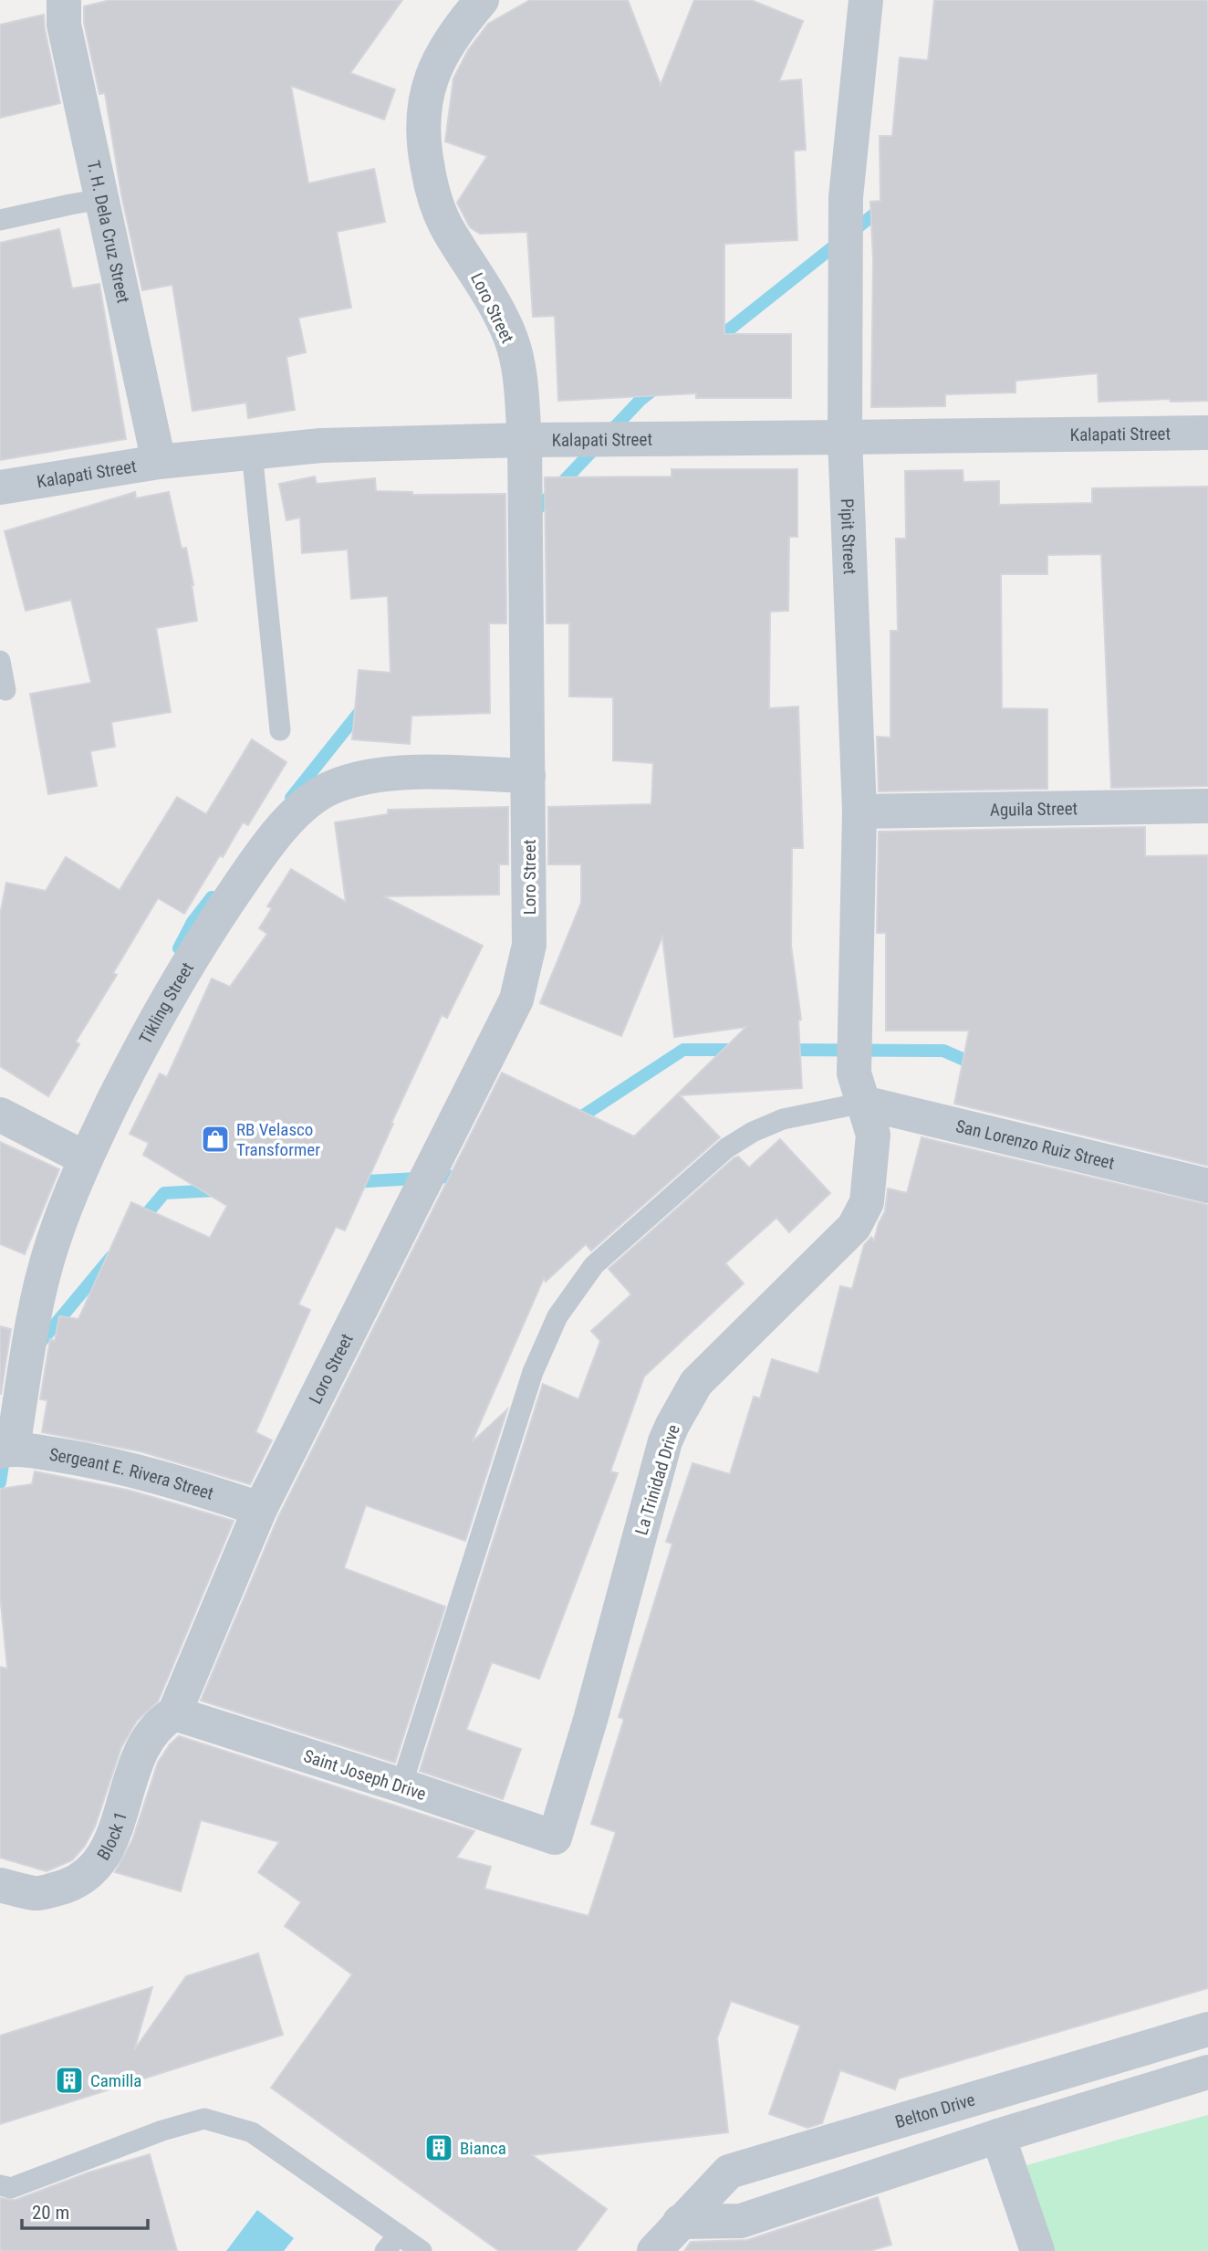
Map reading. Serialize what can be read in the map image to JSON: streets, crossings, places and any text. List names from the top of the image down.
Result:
{
  "streets": {
    "street": [
      "T. H. Dela Cruz Street",
      "Loro Street",
      "Kalapati Street",
      "Pipit Street",
      "Aguila Street",
      "Tikling Street",
      "San Lorenzo Ruiz Street",
      "Sergeant E. Rivera Street",
      "La Trinidad Drive",
      "Saint Joseph Drive",
      "Block 1",
      "Belton Drive"
    ]
  },
  "crossings": [
    ["T. H. Dela Cruz Street", "Kalapati Street"],
    ["Loro Street", "Kalapati Street"],
    ["Loro Street", "Tikling Street"],
    ["Loro Street", "Sergeant E. Rivera Street"],
    ["Loro Street", "Saint Joseph Drive"],
    ["Loro Street", "Block 1"],
    ["Kalapati Street", "Pipit Street"],
    ["Pipit Street", "Aguila Street"],
    ["Pipit Street", "San Lorenzo Ruiz Street"],
    ["Pipit Street", "La Trinidad Drive"],
    ["Tikling Street", "Sergeant E. Rivera Street"],
    ["San Lorenzo Ruiz Street", "La Trinidad Drive"],
    ["La Trinidad Drive", "Saint Joseph Drive"],
    ["Saint Joseph Drive", "Block 1"]
  ],
  "places": {
    "shop": ["RB Velasco Transformer"],
    "building": ["Camilla", "Bianca"]
  },
  "scale_bar": "20 m"
}
